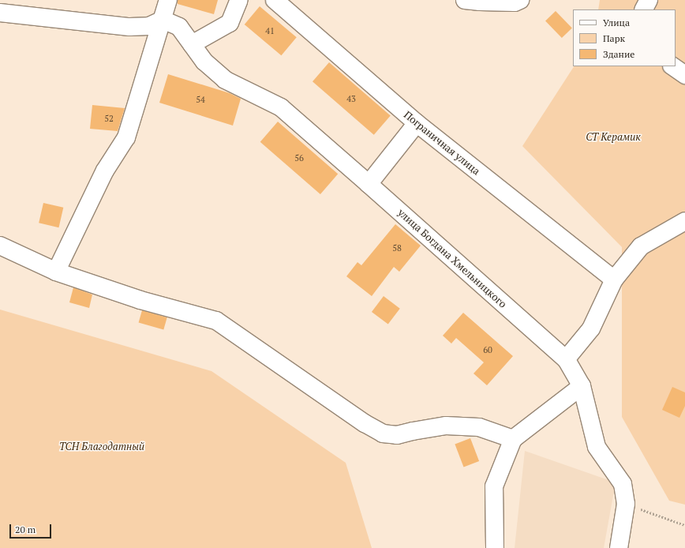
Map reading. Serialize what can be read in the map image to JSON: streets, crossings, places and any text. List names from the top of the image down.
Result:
{
  "streets": {
    "street": ["Пограничная улица", "улица Богдана Хмельницкого"]
  },
  "parks": ["СТ Керамик", "ТСН Благодатный"],
  "house_numbers": [
    "41",
    "43",
    "54",
    "52",
    "56",
    "58",
    "60"
  ],
  "legend": ["Улица", "Парк", "Здание"],
  "scale_bar": "20 m"
}
